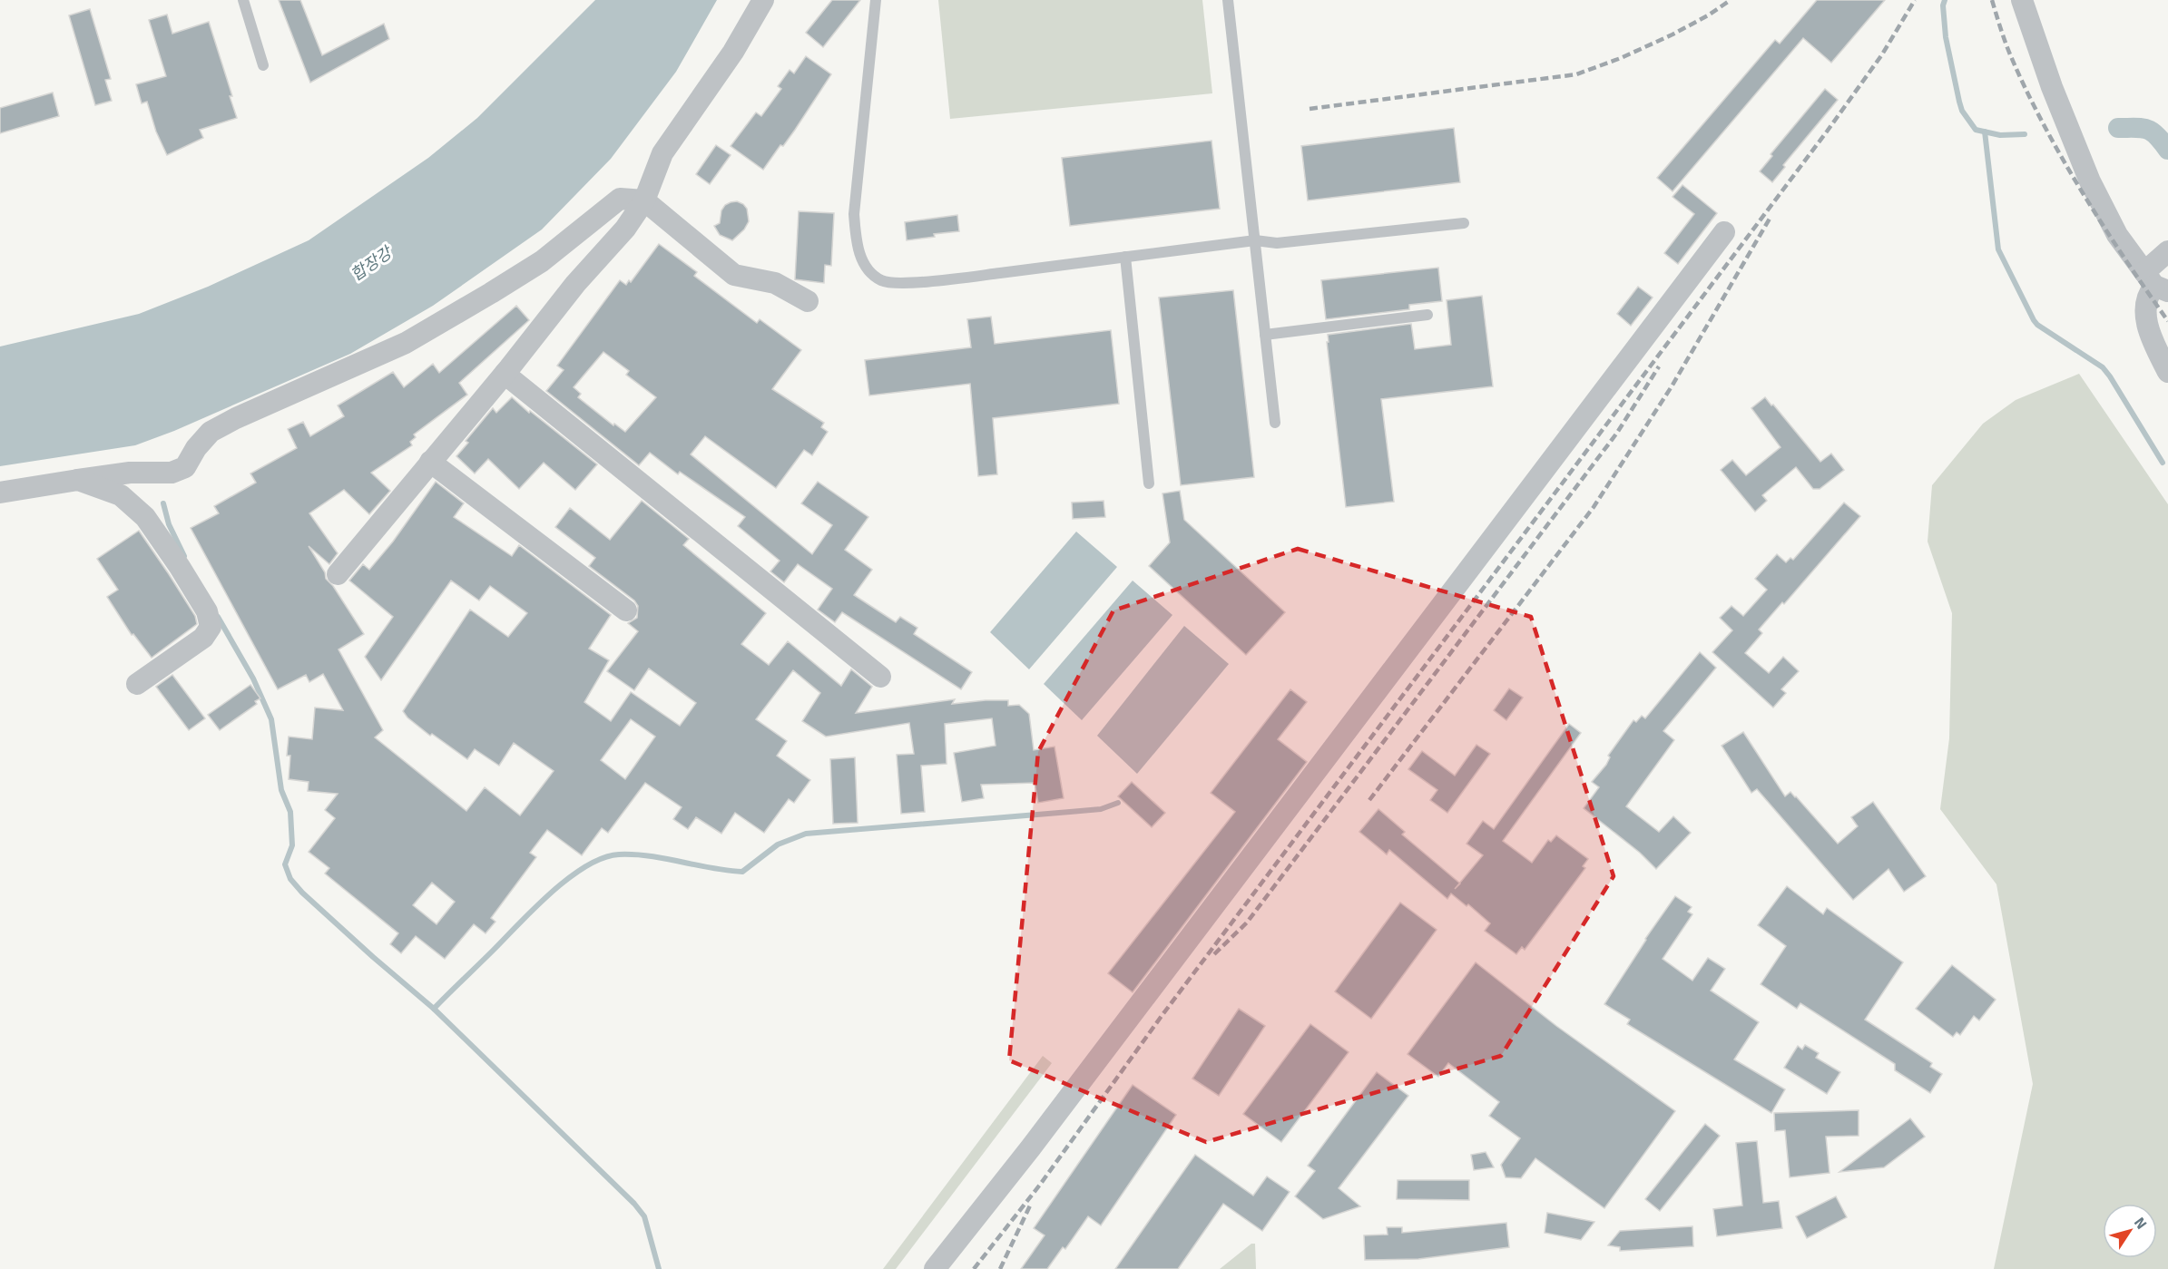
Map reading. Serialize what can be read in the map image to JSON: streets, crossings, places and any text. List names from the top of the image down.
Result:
{
  "water": ["합장강"],
  "north": "top right"
}
